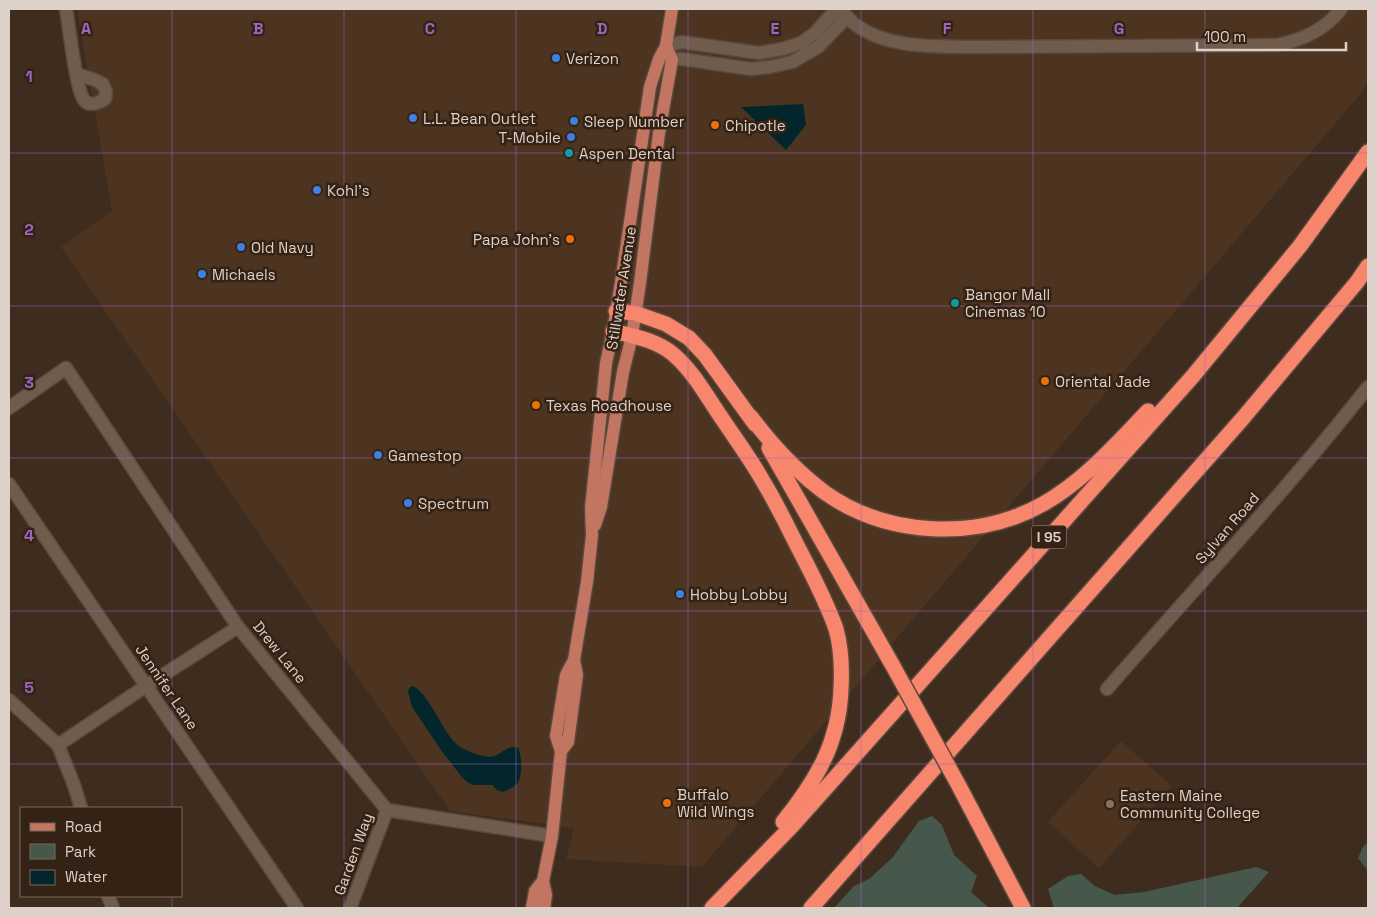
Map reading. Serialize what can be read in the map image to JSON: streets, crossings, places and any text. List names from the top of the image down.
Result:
{
  "streets": {
    "highway": ["I 95"],
    "main road": ["Stillwater Avenue"],
    "street": [
      "Sylvan Road",
      "Drew Lane",
      "Jennifer Lane",
      "Garden Way"
    ]
  },
  "crossings": [
    ["Drew Lane", "Garden Way"]
  ],
  "places": [
    "Verizon",
    "L.L. Bean Outlet",
    "Sleep Number",
    "Chipotle",
    "T-Mobile",
    "Aspen Dental",
    "Kohl's",
    "Papa John's",
    "Old Navy",
    "Michaels",
    "Bangor Mall Cinemas 10",
    "Oriental Jade",
    "Texas Roadhouse",
    "Gamestop",
    "Spectrum",
    "Hobby Lobby",
    "Buffalo Wild Wings",
    "Eastern Maine Community College"
  ],
  "legend": ["Road", "Park", "Water"],
  "scale_bar": "100 m",
  "grid": {
    "columns": [
      "A",
      "B",
      "C",
      "D",
      "E",
      "F",
      "G"
    ],
    "rows": [
      "1",
      "2",
      "3",
      "4",
      "5"
    ]
  }
}
